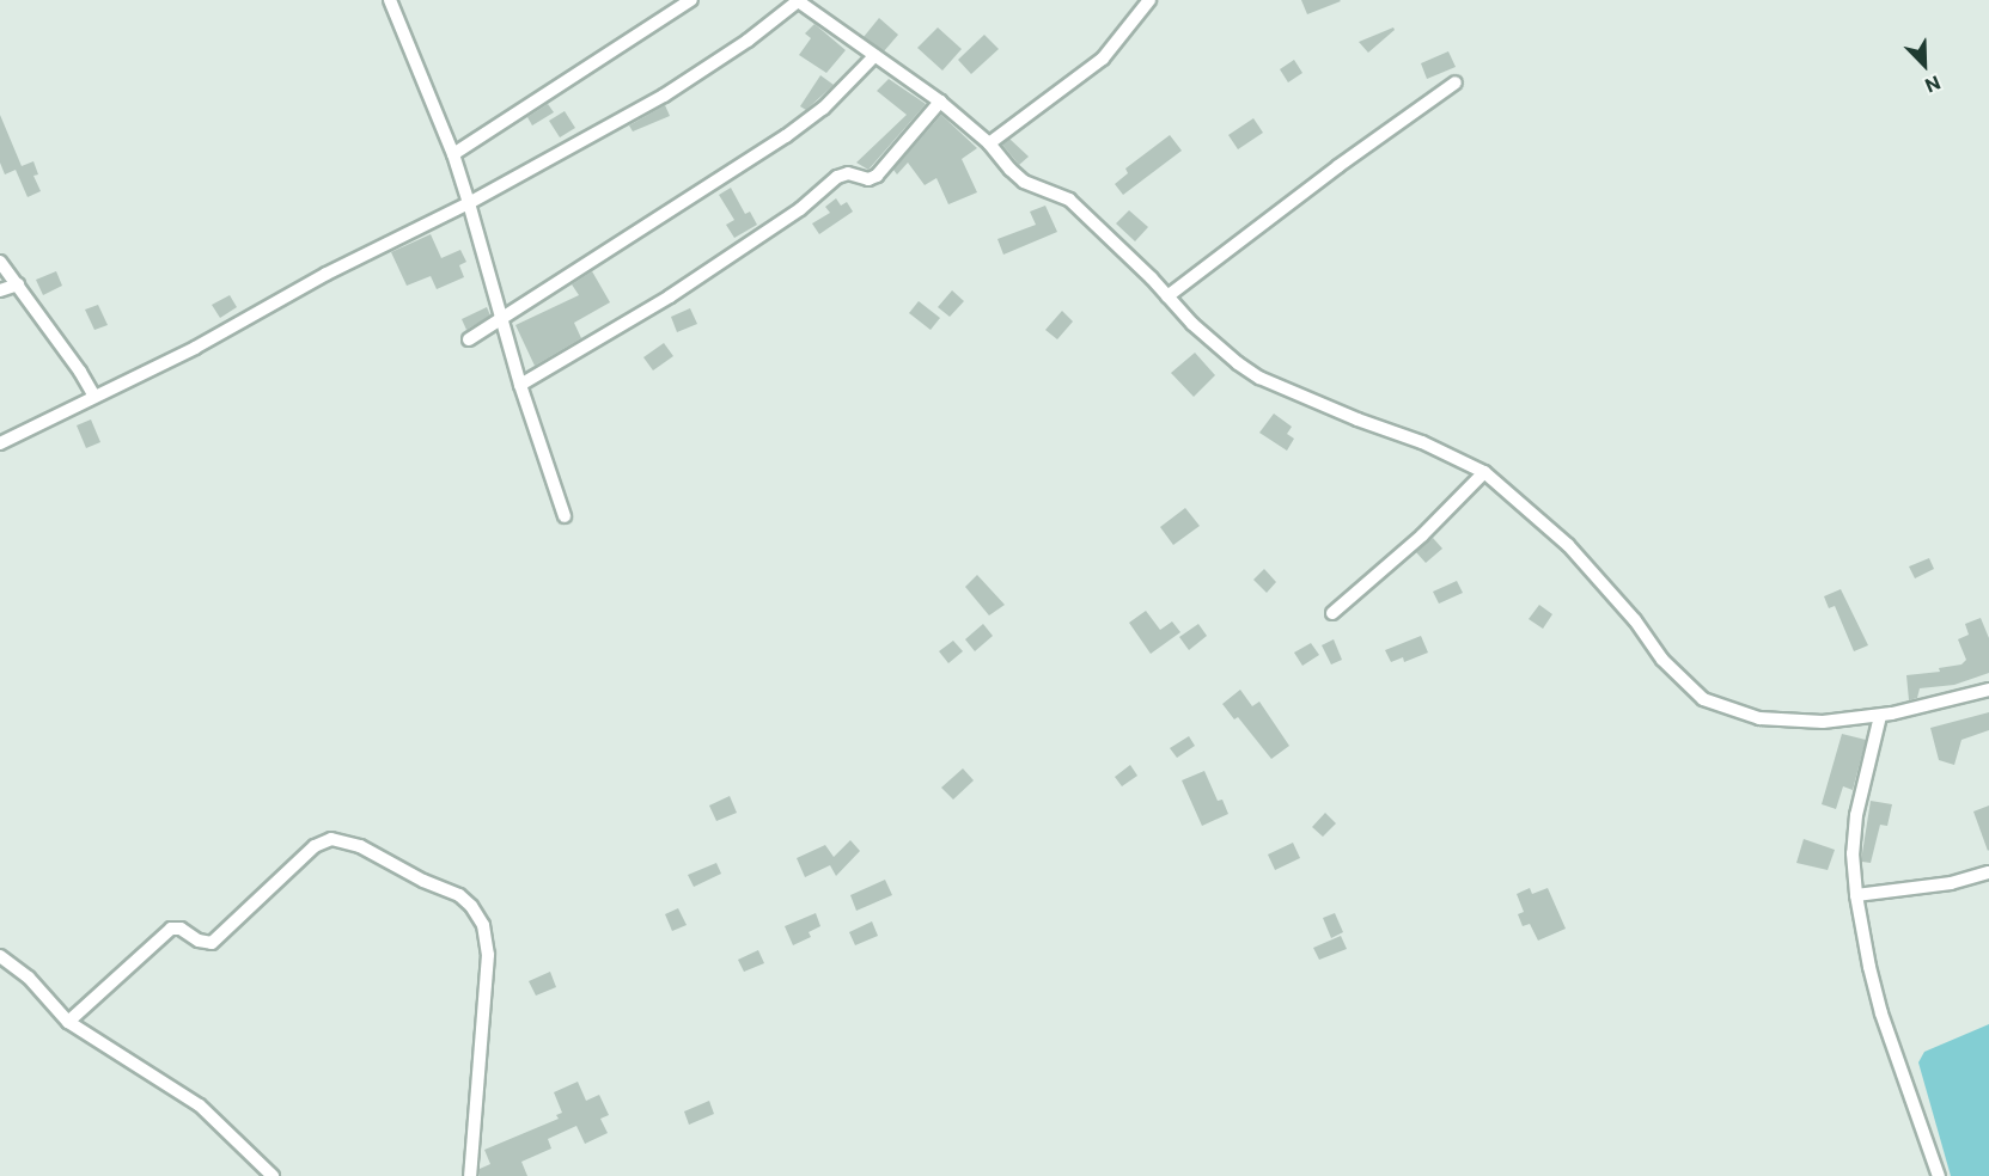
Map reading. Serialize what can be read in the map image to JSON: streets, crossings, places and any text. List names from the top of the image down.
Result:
{
  "north": "bottom right"
}
